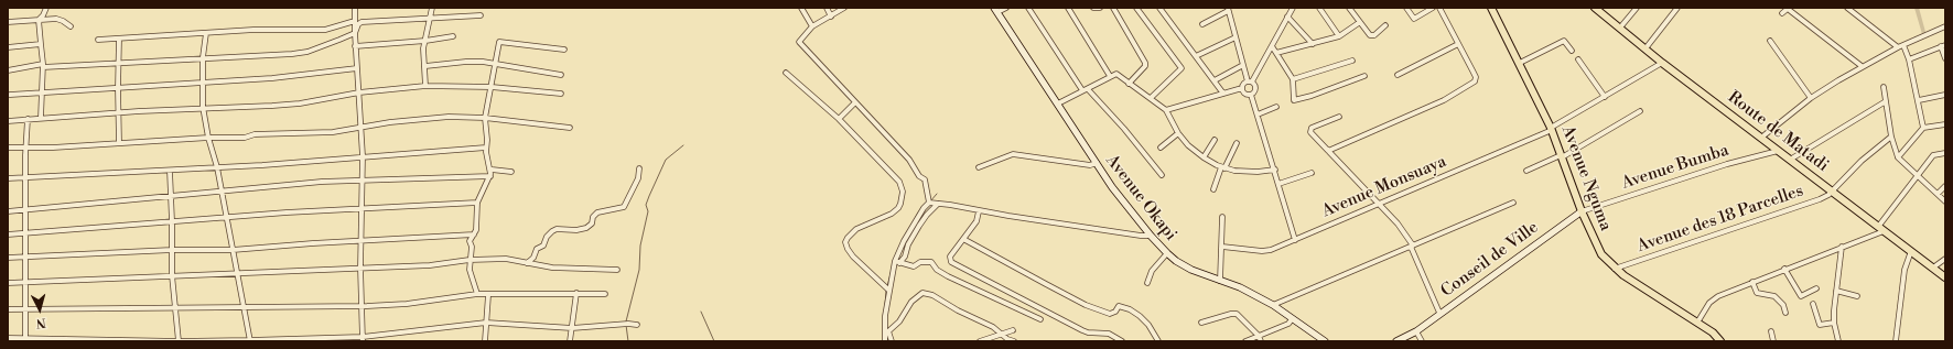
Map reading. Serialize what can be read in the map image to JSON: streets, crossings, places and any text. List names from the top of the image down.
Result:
{
  "streets": {
    "main road": ["Route de Matadi", "Avenue Nguma"],
    "street": [
      "Avenue Bumba",
      "Avenue Monsuaya",
      "Avenue Okapi",
      "Avenue des 18 Parcelles",
      "Conseil de Ville"
    ]
  },
  "crossings": [
    ["Route de Matadi", "Avenue Bumba"],
    ["Route de Matadi", "Avenue Monsuaya"],
    ["Route de Matadi", "Avenue des 18 Parcelles"],
    ["Avenue Bumba", "Avenue Nguma"],
    ["Avenue Bumba", "Conseil de Ville"],
    ["Avenue Nguma", "Avenue Monsuaya"],
    ["Avenue Nguma", "Avenue des 18 Parcelles"],
    ["Avenue Nguma", "Conseil de Ville"]
  ],
  "north": "bottom"
}
